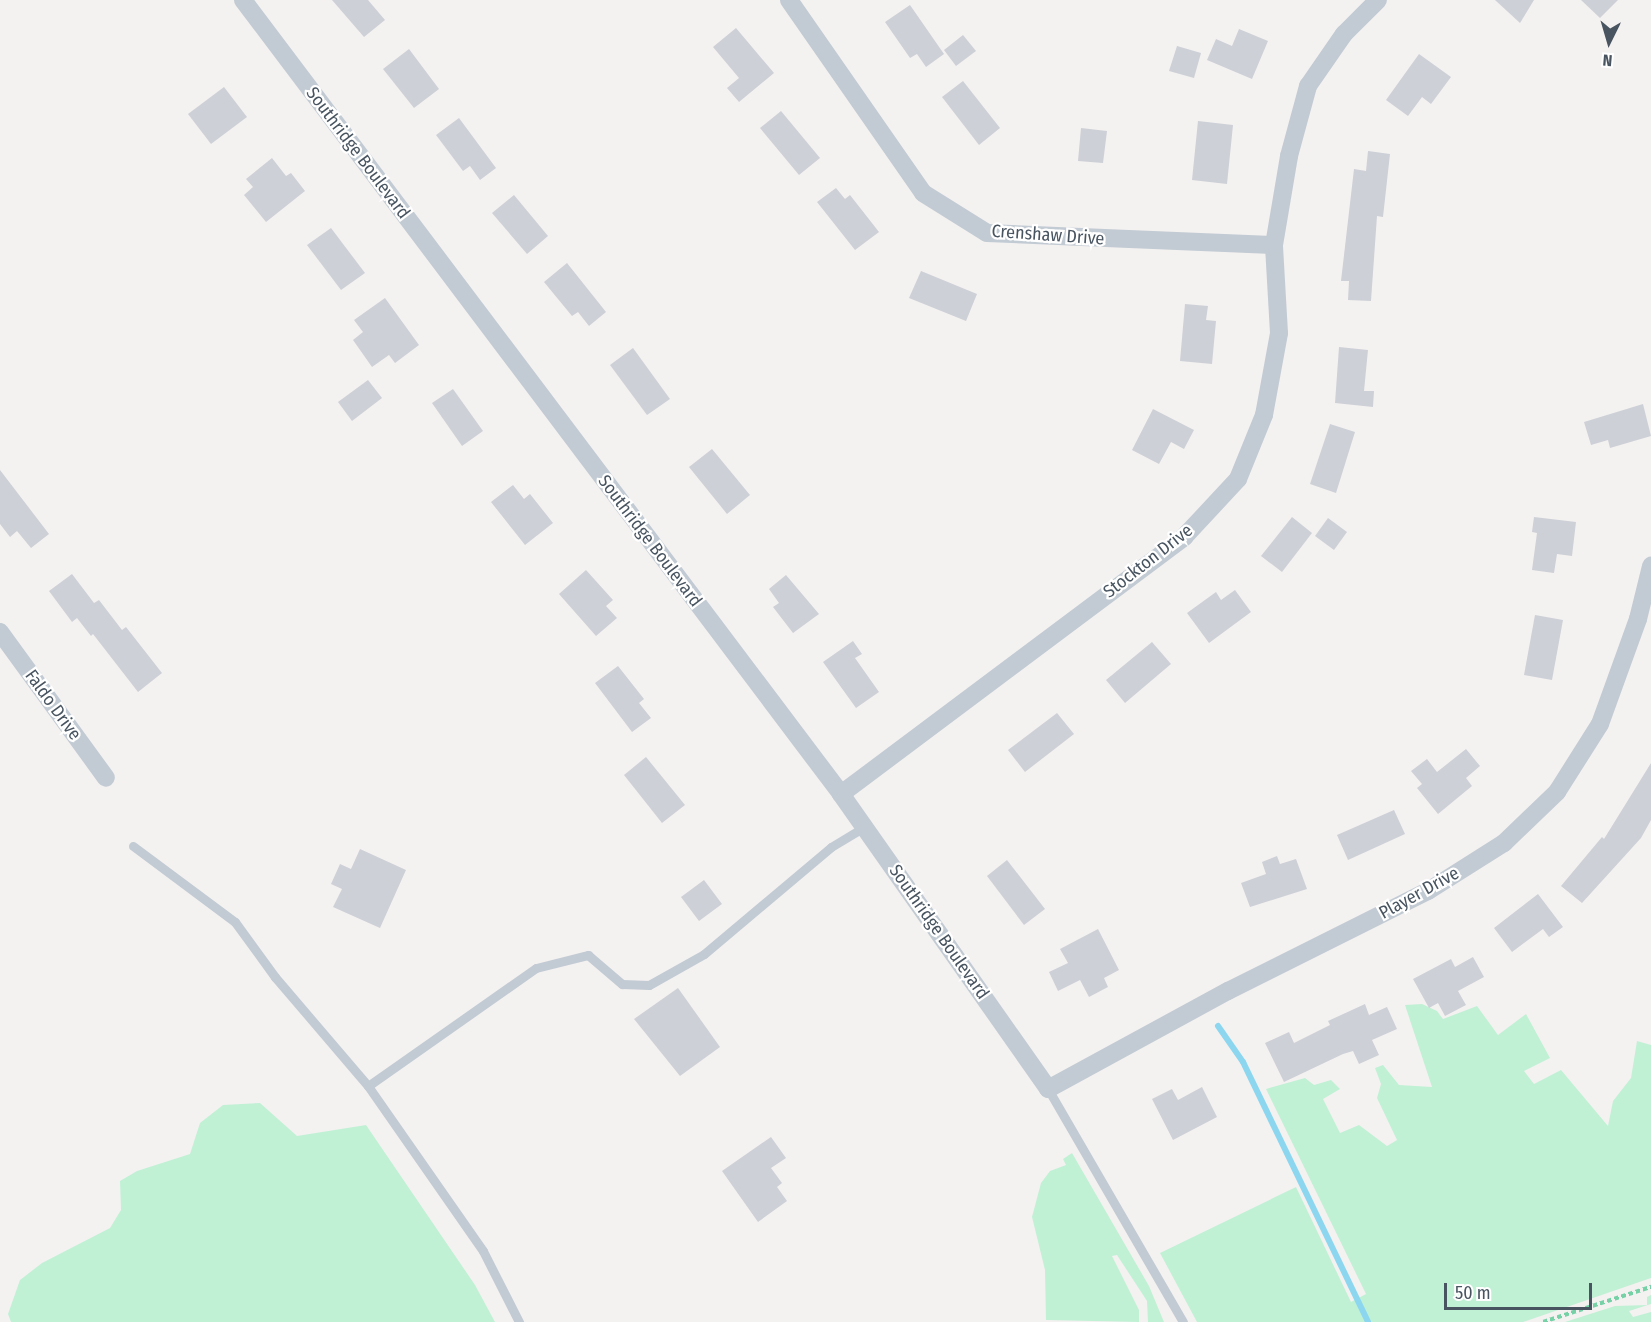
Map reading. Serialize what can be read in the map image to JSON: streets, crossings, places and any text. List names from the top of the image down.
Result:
{
  "streets": {
    "street": [
      "Southridge Boulevard",
      "Crenshaw Drive",
      "Stockton Drive",
      "Faldo Drive",
      "Player Drive"
    ]
  },
  "crossings": [
    ["Southridge Boulevard", "Stockton Drive"],
    ["Southridge Boulevard", "Player Drive"],
    ["Crenshaw Drive", "Stockton Drive"]
  ],
  "scale_bar": "50 m",
  "north": "bottom"
}
